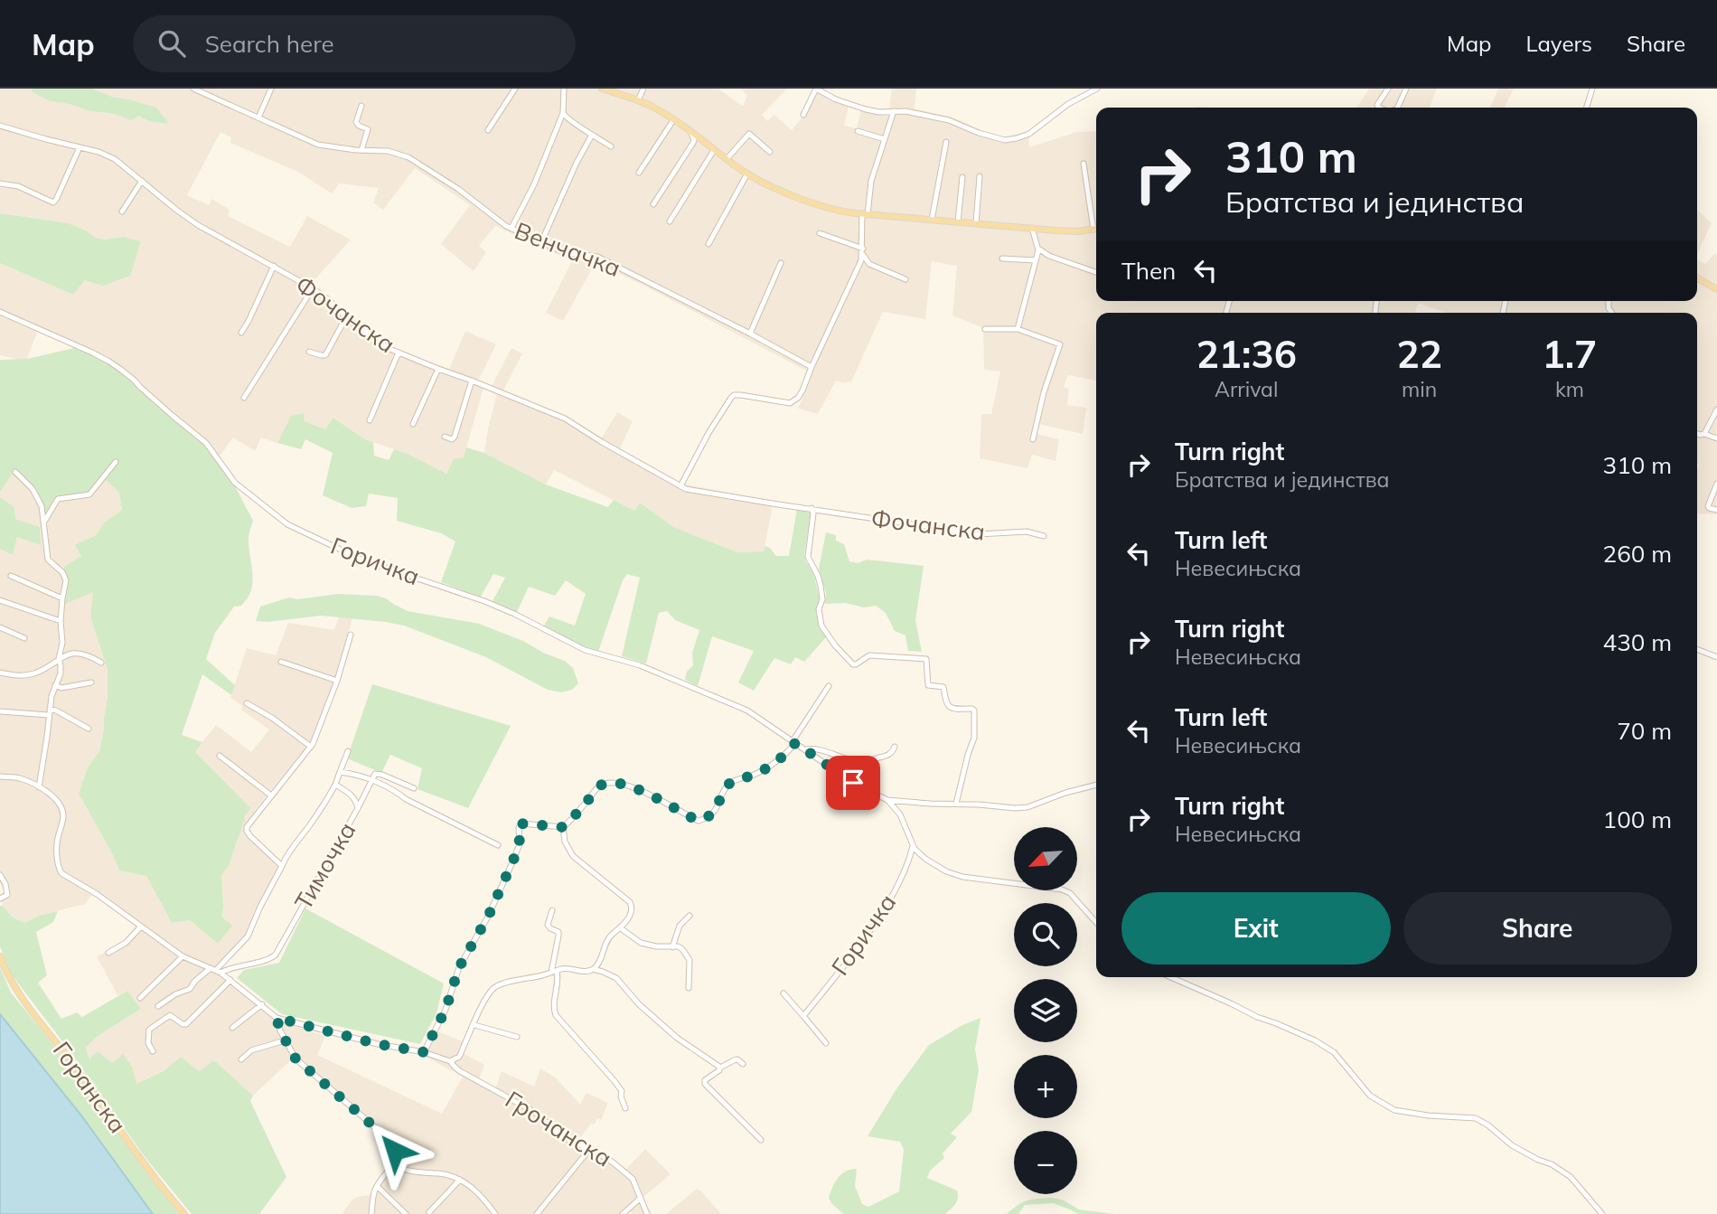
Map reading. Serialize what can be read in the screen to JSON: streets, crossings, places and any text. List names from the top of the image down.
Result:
{
  "streets": {
    "main road": ["Горанска"],
    "street": [
      "Венчачка",
      "Фочанска",
      "Горичка",
      "Тимочка",
      "Грочанска"
    ]
  },
  "north": "bottom left",
  "page": {
    "header": "Map",
    "search": "Search here",
    "nav": ["Map", "Layers", "Share"],
    "turn": ["310 m", "Братства и јединства"],
    "then": "Then",
    "eta": [
      "21:36",
      "Arrival",
      "22",
      "min",
      "1.7",
      "km"
    ],
    "list": [
      {
        "name": "Turn right",
        "note": "Братства и јединства",
        "value": "310 m"
      },
      {
        "name": "Turn left",
        "note": "Невесињска",
        "value": "260 m"
      },
      {
        "name": "Turn right",
        "note": "Невесињска",
        "value": "430 m"
      },
      {
        "name": "Turn left",
        "note": "Невесињска",
        "value": "70 m"
      },
      {
        "name": "Turn right",
        "note": "Невесињска",
        "value": "100 m"
      }
    ],
    "map_buttons": ["+", "−"],
    "buttons": ["Exit", "Share"]
  }
}
